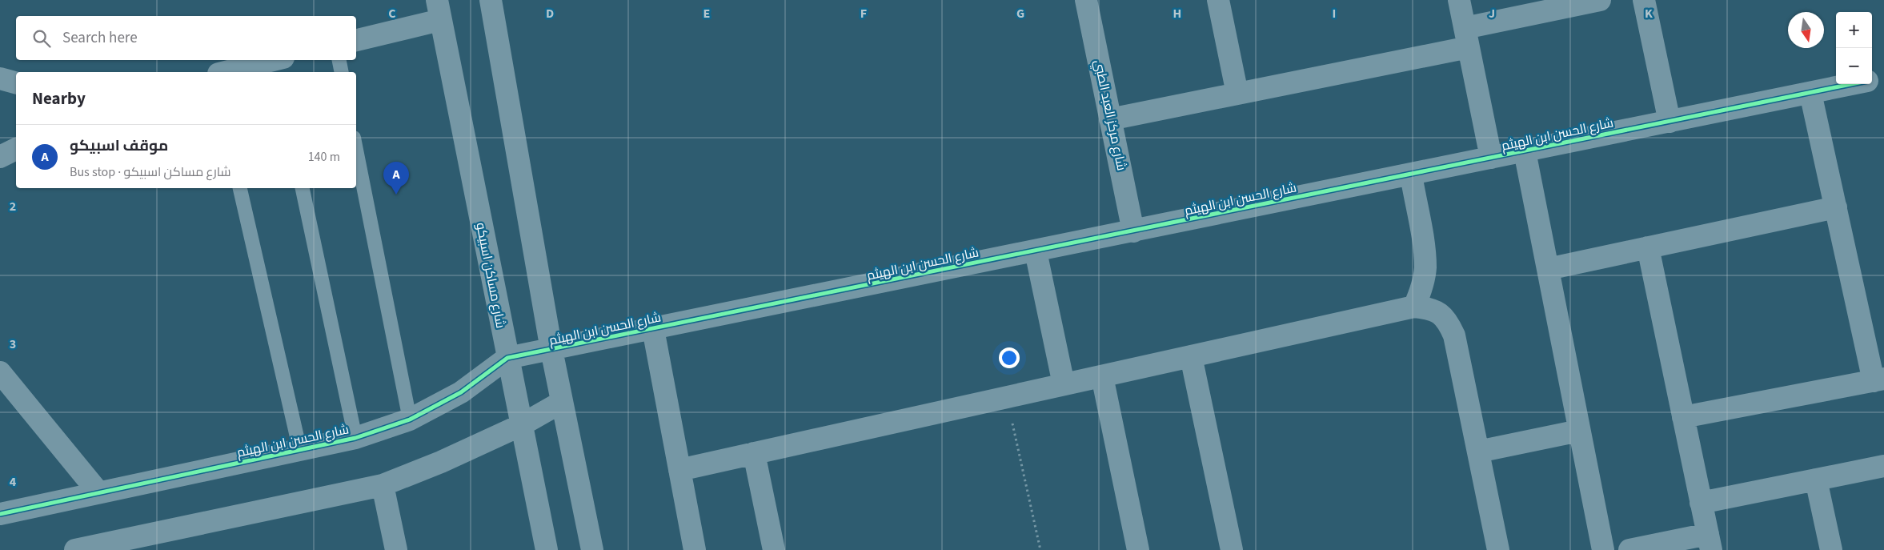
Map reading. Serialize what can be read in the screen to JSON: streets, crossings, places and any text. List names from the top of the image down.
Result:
{
  "streets": {
    "street": ["شارع مركز العبد الطبي", "شارع الحسن ابن الهيثم", "شارع مساكن اسبيكو"]
  },
  "crossings": [
    ["شارع مركز العبد الطبي", "شارع الحسن ابن الهيثم"],
    ["شارع الحسن ابن الهيثم", "شارع مساكن اسبيكو"]
  ],
  "north": "bottom",
  "page": {
    "map_buttons": ["+", "−"],
    "search": "Search here",
    "heading": "Nearby",
    "list": [
      {
        "mark": "A",
        "name": "موقف اسبيكو",
        "note": "Bus stop · شارع مساكن اسبيكو",
        "value": "140 m"
      }
    ],
    "pins": "A"
  },
  "grid": {
    "columns": [
      "C",
      "D",
      "E",
      "F",
      "G",
      "H",
      "I",
      "J",
      "K"
    ],
    "rows": ["2", "3", "4"]
  }
}
